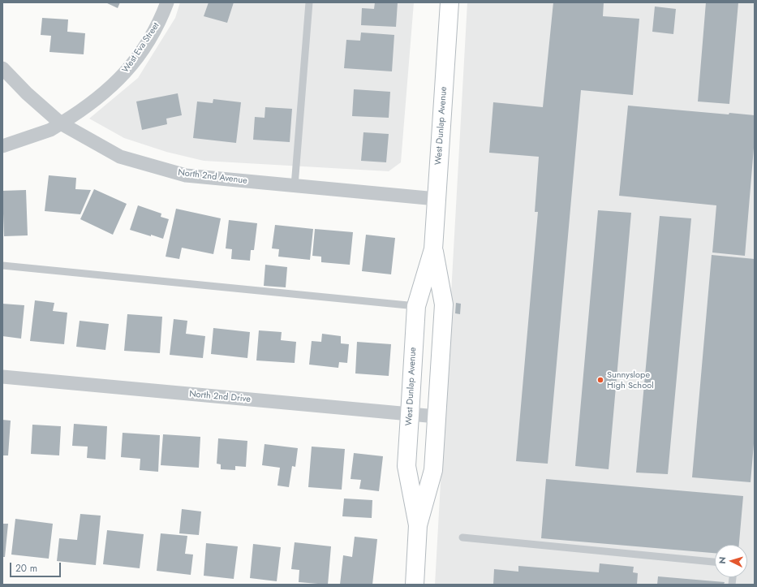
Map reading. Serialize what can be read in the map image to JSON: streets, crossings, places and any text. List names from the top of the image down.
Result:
{
  "streets": {
    "main road": ["West Dunlap Avenue"],
    "street": ["West Eva Street", "North 2nd Avenue", "North 2nd Drive"]
  },
  "crossings": [
    ["West Eva Street", "North 2nd Avenue"],
    ["West Dunlap Avenue", "North 2nd Avenue"],
    ["West Dunlap Avenue", "North 2nd Drive"]
  ],
  "places": ["Sunnyslope High School"],
  "scale_bar": "20 m",
  "north": "left"
}
